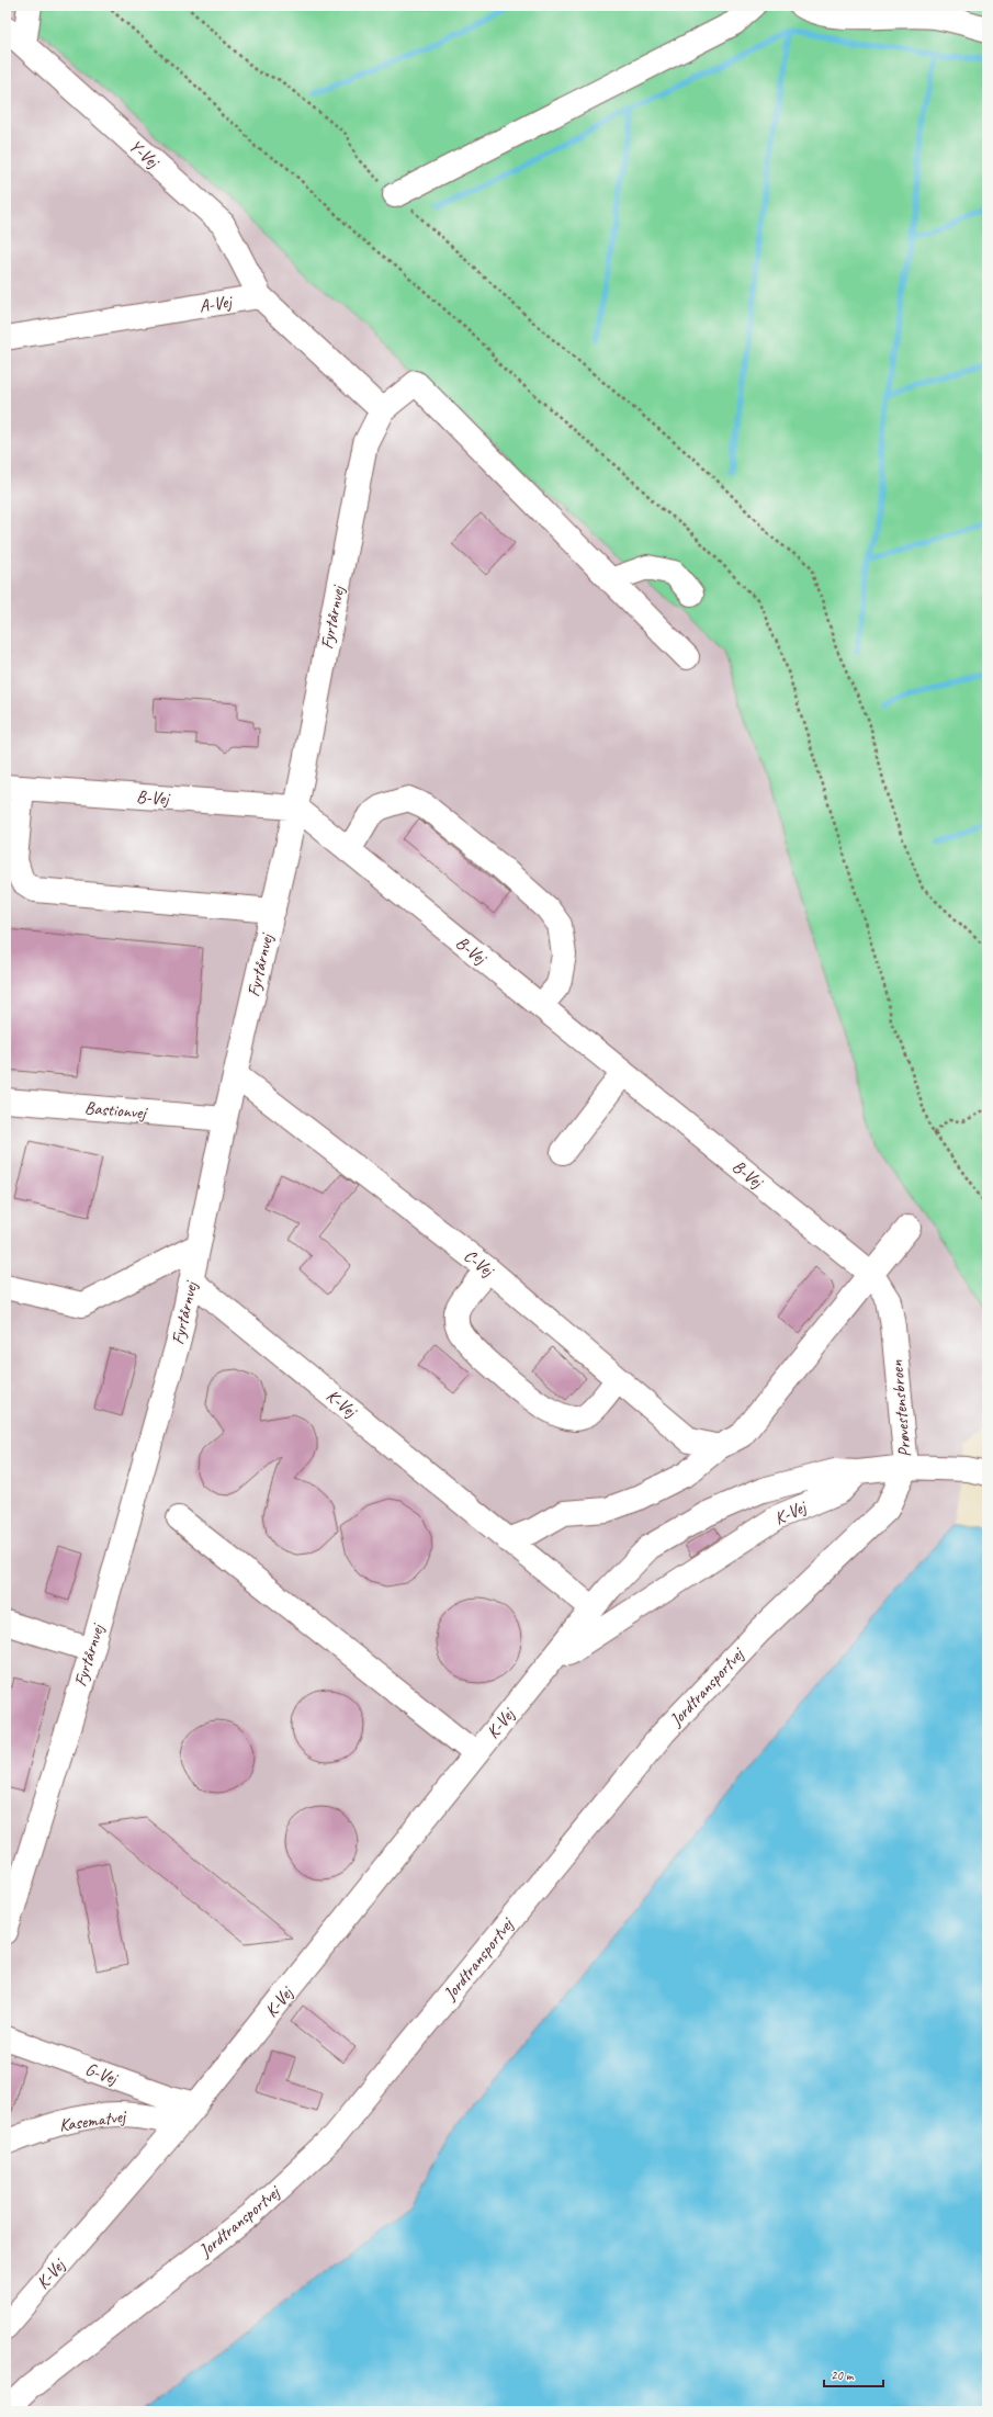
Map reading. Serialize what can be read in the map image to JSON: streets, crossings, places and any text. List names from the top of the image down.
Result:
{
  "streets": {
    "street": [
      "Y-Vej",
      "A-Vej",
      "Fyrtårnvej",
      "B-Vej",
      "Bastionvej",
      "C-Vej",
      "K-Vej",
      "Prøvestensbroen",
      "Jordtransportvej",
      "G-Vej",
      "Kasematvej"
    ]
  },
  "crossings": [
    ["Y-Vej", "A-Vej"],
    ["Fyrtårnvej", "B-Vej"],
    ["Fyrtårnvej", "Bastionvej"],
    ["Fyrtårnvej", "C-Vej"],
    ["Fyrtårnvej", "K-Vej"],
    ["B-Vej", "Prøvestensbroen"],
    ["K-Vej", "Prøvestensbroen"],
    ["K-Vej", "Jordtransportvej"],
    ["K-Vej", "G-Vej"],
    ["K-Vej", "Kasematvej"],
    ["Prøvestensbroen", "Jordtransportvej"],
    ["G-Vej", "Kasematvej"]
  ],
  "scale_bar": "20 m"
}
